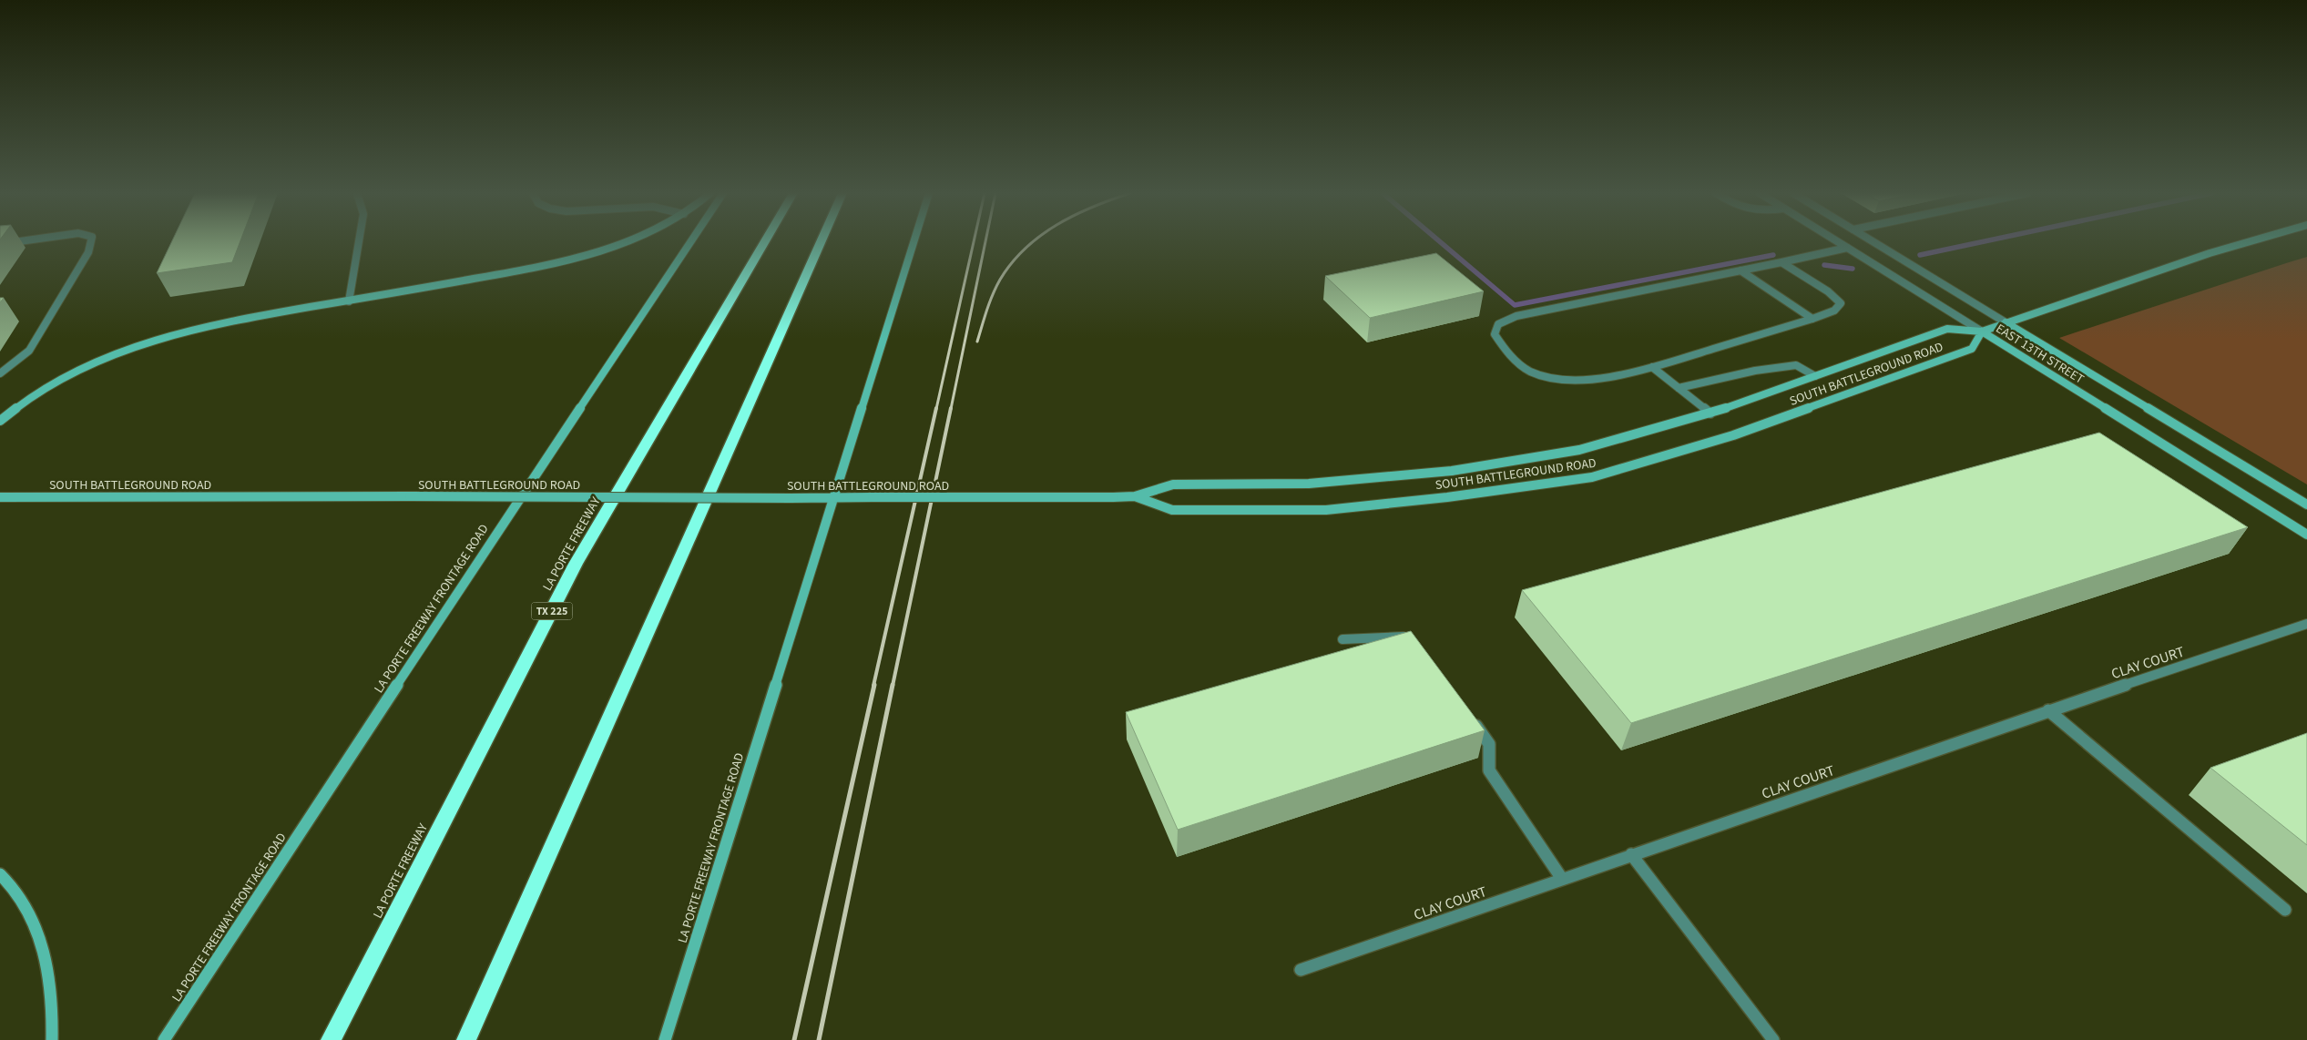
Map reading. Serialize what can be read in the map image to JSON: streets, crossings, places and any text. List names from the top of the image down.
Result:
{
  "streets": {
    "highway": ["LA PORTE FREEWAY", "TX 225"],
    "main road": ["EAST 13TH STREET", "SOUTH BATTLEGROUND ROAD", "LA PORTE FREEWAY FRONTAGE ROAD"],
    "street": ["CLAY COURT"]
  },
  "crossings": [
    ["EAST 13TH STREET", "SOUTH BATTLEGROUND ROAD"],
    ["SOUTH BATTLEGROUND ROAD", "LA PORTE FREEWAY FRONTAGE ROAD"]
  ]
}
